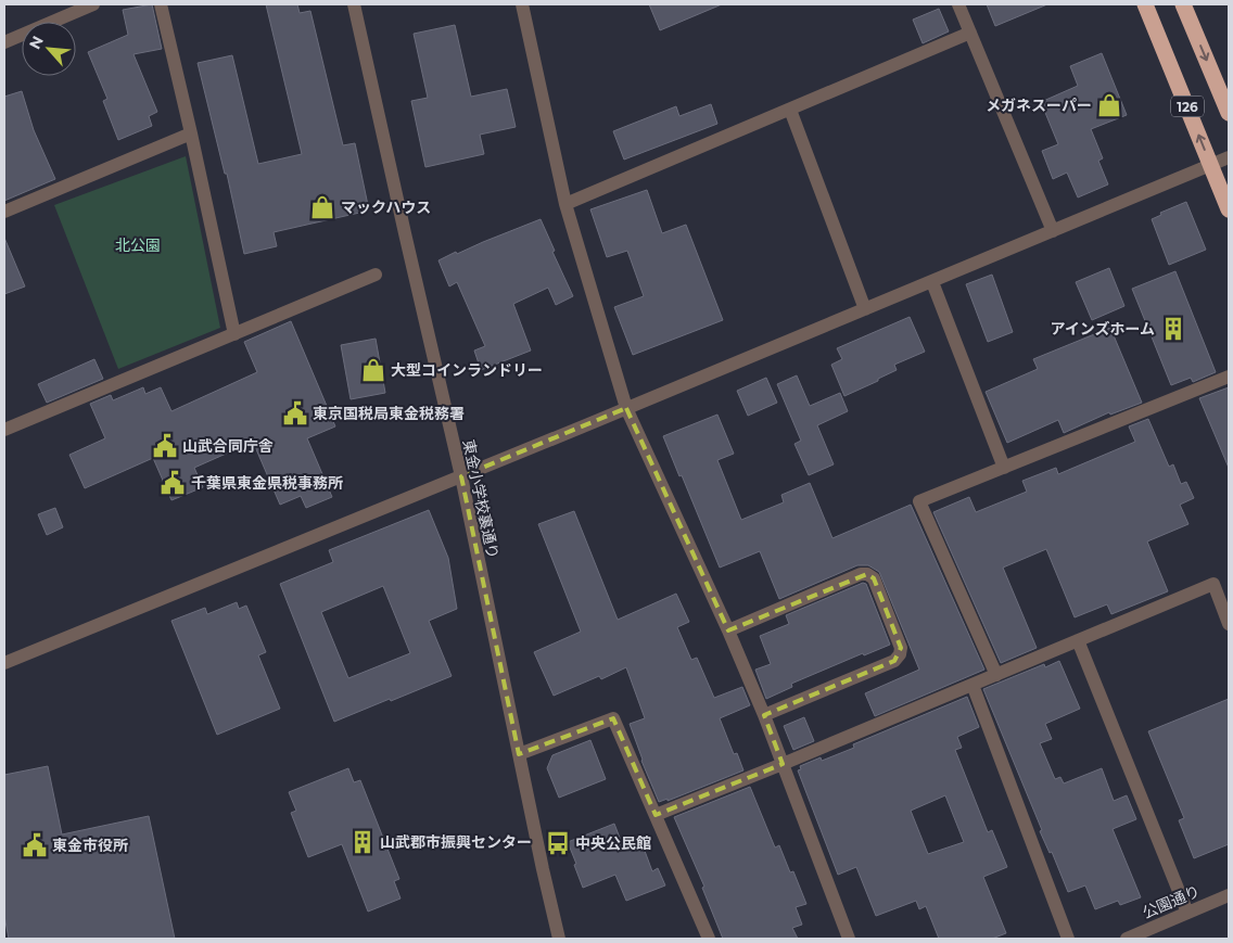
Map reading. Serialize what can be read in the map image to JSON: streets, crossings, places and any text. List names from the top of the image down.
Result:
{
  "streets": {
    "highway": ["126"],
    "street": ["東金小学校裏通り", "公園通り"]
  },
  "parks": ["北公園"],
  "places": {
    "shop": ["メガネスーパー", "マックハウス", "大型コインランドリー"],
    "building": ["アインズホーム", "山武郡市振興センター"],
    "public building": [
      "東京国税局東金税務署",
      "山武合同庁舎",
      "千葉県東金県税事務所",
      "東金市役所"
    ],
    "bus stop": ["中央公民館"]
  },
  "north": "top left"
}
